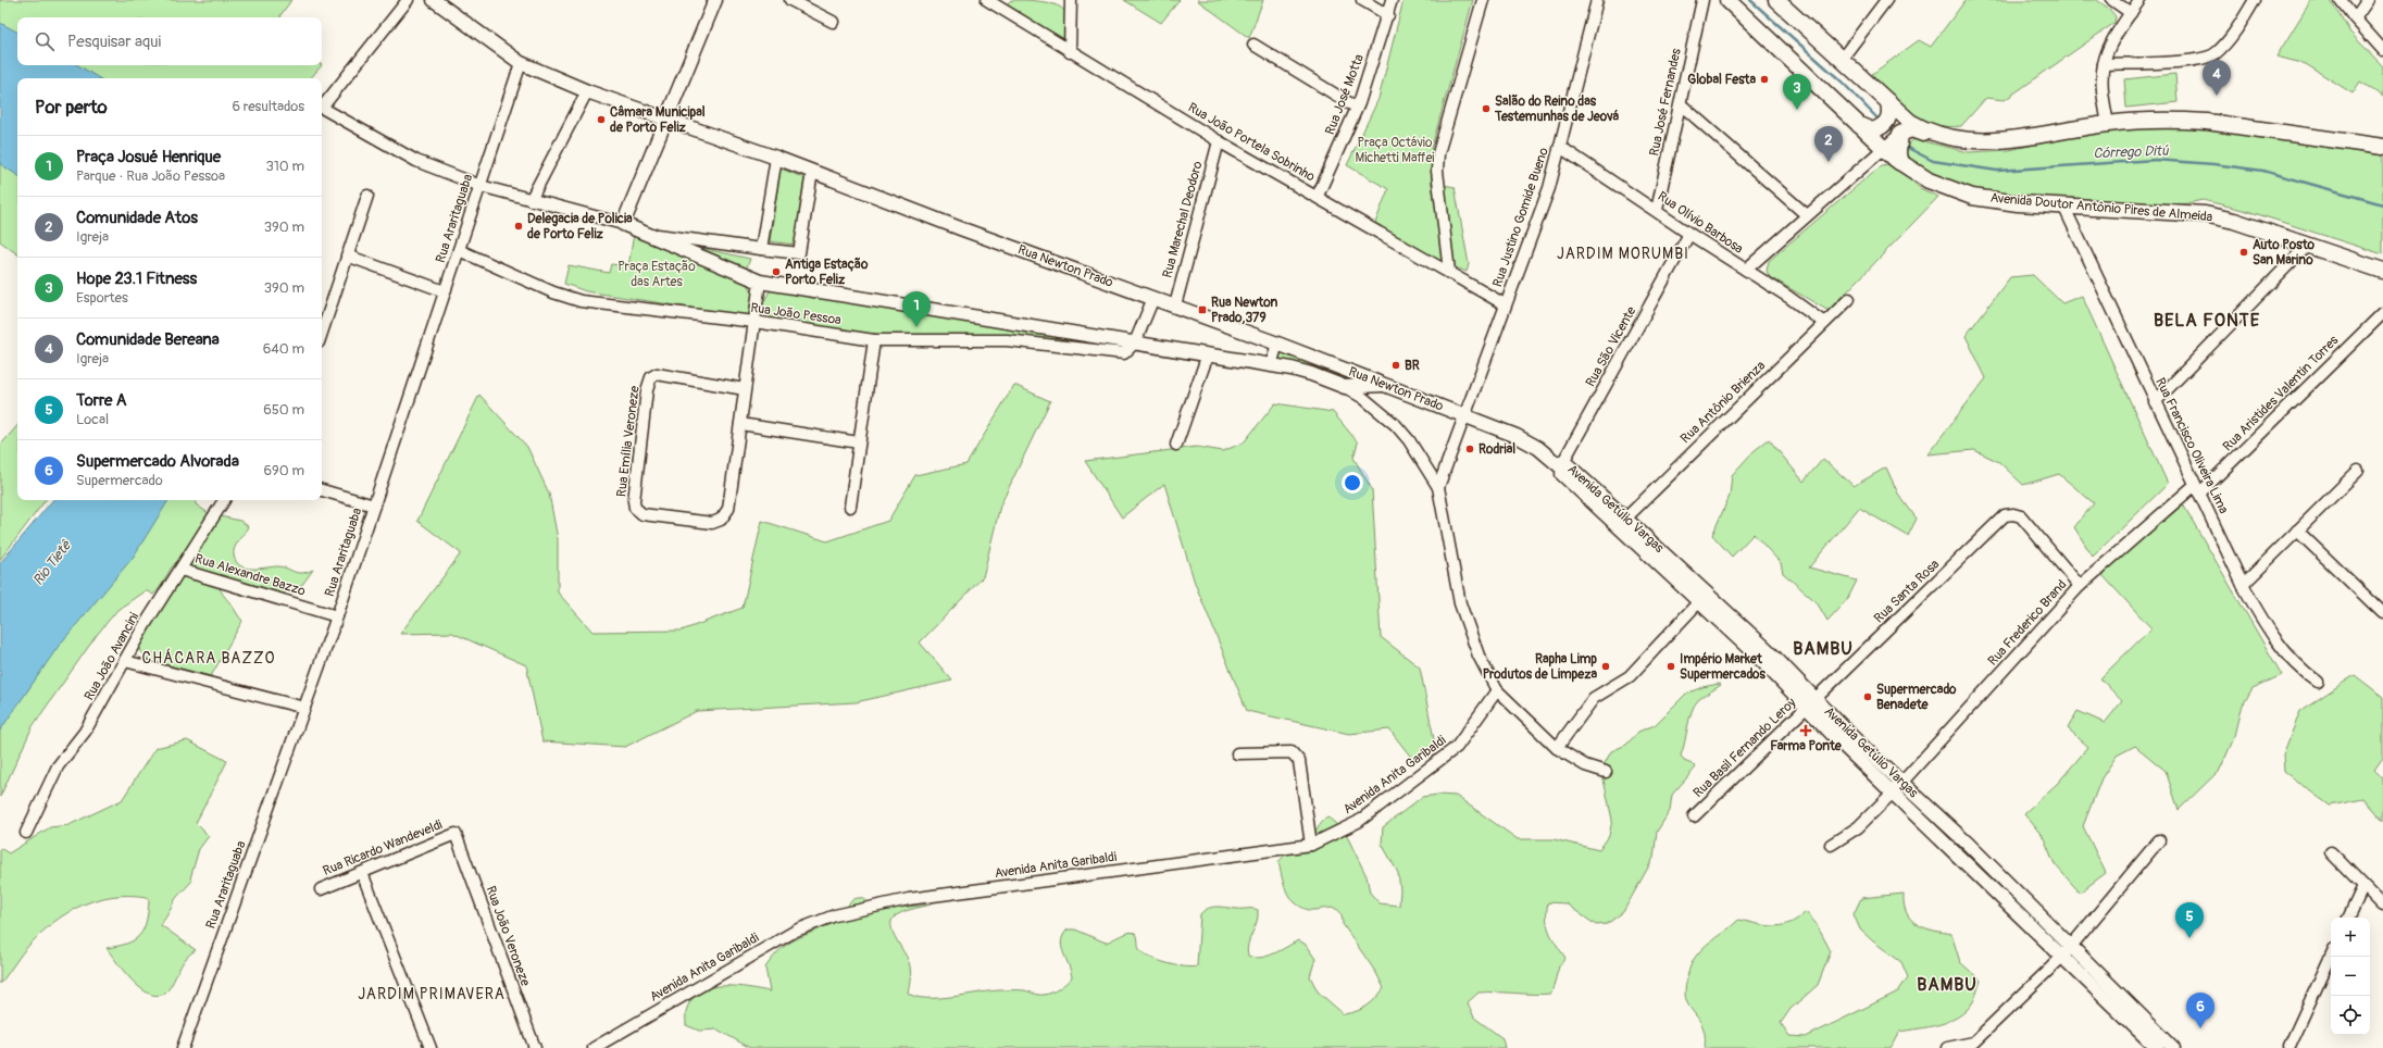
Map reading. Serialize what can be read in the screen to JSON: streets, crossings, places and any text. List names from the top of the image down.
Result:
{
  "streets": {
    "main road": ["Avenida Doutor Antônio Pires de Almeida"],
    "street": [
      "Rua José Motta",
      "Rua José Fernandes",
      "Rua João Portela Sobrinho",
      "Rua Justino Gomide Bueno",
      "Rua Araritaguaba",
      "Rua Marechal Deodoro",
      "Rua Olívio Barbosa",
      "Rua Newton Prado",
      "Rua João Pessoa",
      "Rua São Vicente",
      "Rua Aristides Valentin Torres",
      "Rua Antônio Brienza",
      "Rua Emília Veroneze",
      "Rua Francisco Oliveira Lima",
      "Avenida Getúlio Vargas",
      "Rua Alexandre Bazzo",
      "Rua Santa Rosa",
      "Rua Frederico Brand",
      "Rua João Avancini",
      "Rua Basil Fernando Leroy",
      "Avenida Anita Garibaldi",
      "Rua Ricardo Wandeveldi",
      "Rua João Veroneze"
    ]
  },
  "crossings": [
    ["Rua José Motta", "Rua João Portela Sobrinho"],
    ["Rua José Fernandes", "Rua Olívio Barbosa"],
    ["Rua João Portela Sobrinho", "Rua Justino Gomide Bueno"],
    ["Rua João Portela Sobrinho", "Rua Marechal Deodoro"],
    ["Avenida Doutor Antônio Pires de Almeida", "Rua Francisco Oliveira Lima"],
    ["Rua Justino Gomide Bueno", "Rua Olívio Barbosa"],
    ["Rua Justino Gomide Bueno", "Rua Newton Prado"],
    ["Rua Justino Gomide Bueno", "Avenida Getúlio Vargas"],
    ["Rua Araritaguaba", "Rua Newton Prado"],
    ["Rua Araritaguaba", "Rua João Pessoa"],
    ["Rua Araritaguaba", "Rua Alexandre Bazzo"],
    ["Rua Marechal Deodoro", "Rua Newton Prado"],
    ["Rua Olívio Barbosa", "Rua São Vicente"],
    ["Rua Olívio Barbosa", "Rua Antônio Brienza"],
    ["Rua Newton Prado", "Avenida Getúlio Vargas"],
    ["Rua São Vicente", "Avenida Getúlio Vargas"],
    ["Rua Aristides Valentin Torres", "Rua Francisco Oliveira Lima"],
    ["Rua Aristides Valentin Torres", "Rua Frederico Brand"],
    ["Rua Antônio Brienza", "Avenida Getúlio Vargas"],
    ["Rua Francisco Oliveira Lima", "Rua Frederico Brand"],
    ["Avenida Getúlio Vargas", "Rua Santa Rosa"],
    ["Avenida Getúlio Vargas", "Rua Frederico Brand"],
    ["Avenida Getúlio Vargas", "Rua Basil Fernando Leroy"],
    ["Rua Alexandre Bazzo", "Rua João Avancini"],
    ["Rua Santa Rosa", "Rua Frederico Brand"],
    ["Rua Santa Rosa", "Rua Basil Fernando Leroy"],
    ["Rua Ricardo Wandeveldi", "Rua João Veroneze"]
  ],
  "districts": [
    "JARDIM MORUMBI",
    "BELA FONTE",
    "BAMBU",
    "CHÁCARA BAZZO",
    "BAMBU",
    "JARDIM PRIMAVERA"
  ],
  "water": ["Córrego Ditú", "Rio Tietê"],
  "parks": ["Praça Octávio Michetti Maffei", "Praça Estação das Artes"],
  "places": {
    "other": [
      "Global Festa",
      "Salão do Reino das Testemunhas de Jeová",
      "Câmara Municipal de Porto Feliz",
      "Delegacia de Policia de Porto Feliz",
      "Auto Posto San Marino",
      "Antiga Estação Porto Feliz",
      "BR",
      "Rodrial",
      "Rapha Limp Produtos de Limpeza",
      "Império Market Supermercados",
      "Supermercado Benadete"
    ],
    "transit": ["Rua Newton Prado,379"],
    "health": ["Farma Ponte"]
  },
  "page": {
    "search": "Pesquisar aqui",
    "pins": [
      "4",
      "3",
      "2",
      "1",
      "5",
      "6"
    ],
    "heading": ["Por perto", "6 resultados"],
    "list": [
      {
        "mark": "1",
        "name": "Praça Josué Henrique",
        "note": "Parque · Rua João Pessoa",
        "value": "310 m"
      },
      {
        "mark": "2",
        "name": "Comunidade Atos",
        "note": "Igreja",
        "value": "390 m"
      },
      {
        "mark": "3",
        "name": "Hope 23.1 Fitness",
        "note": "Esportes",
        "value": "390 m"
      },
      {
        "mark": "4",
        "name": "Comunidade Bereana",
        "note": "Igreja",
        "value": "640 m"
      },
      {
        "mark": "5",
        "name": "Torre A",
        "note": "Local",
        "value": "650 m"
      },
      {
        "mark": "6",
        "name": "Supermercado Alvorada",
        "note": "Supermercado",
        "value": "690 m"
      }
    ],
    "map_buttons": ["+", "−"]
  }
}
